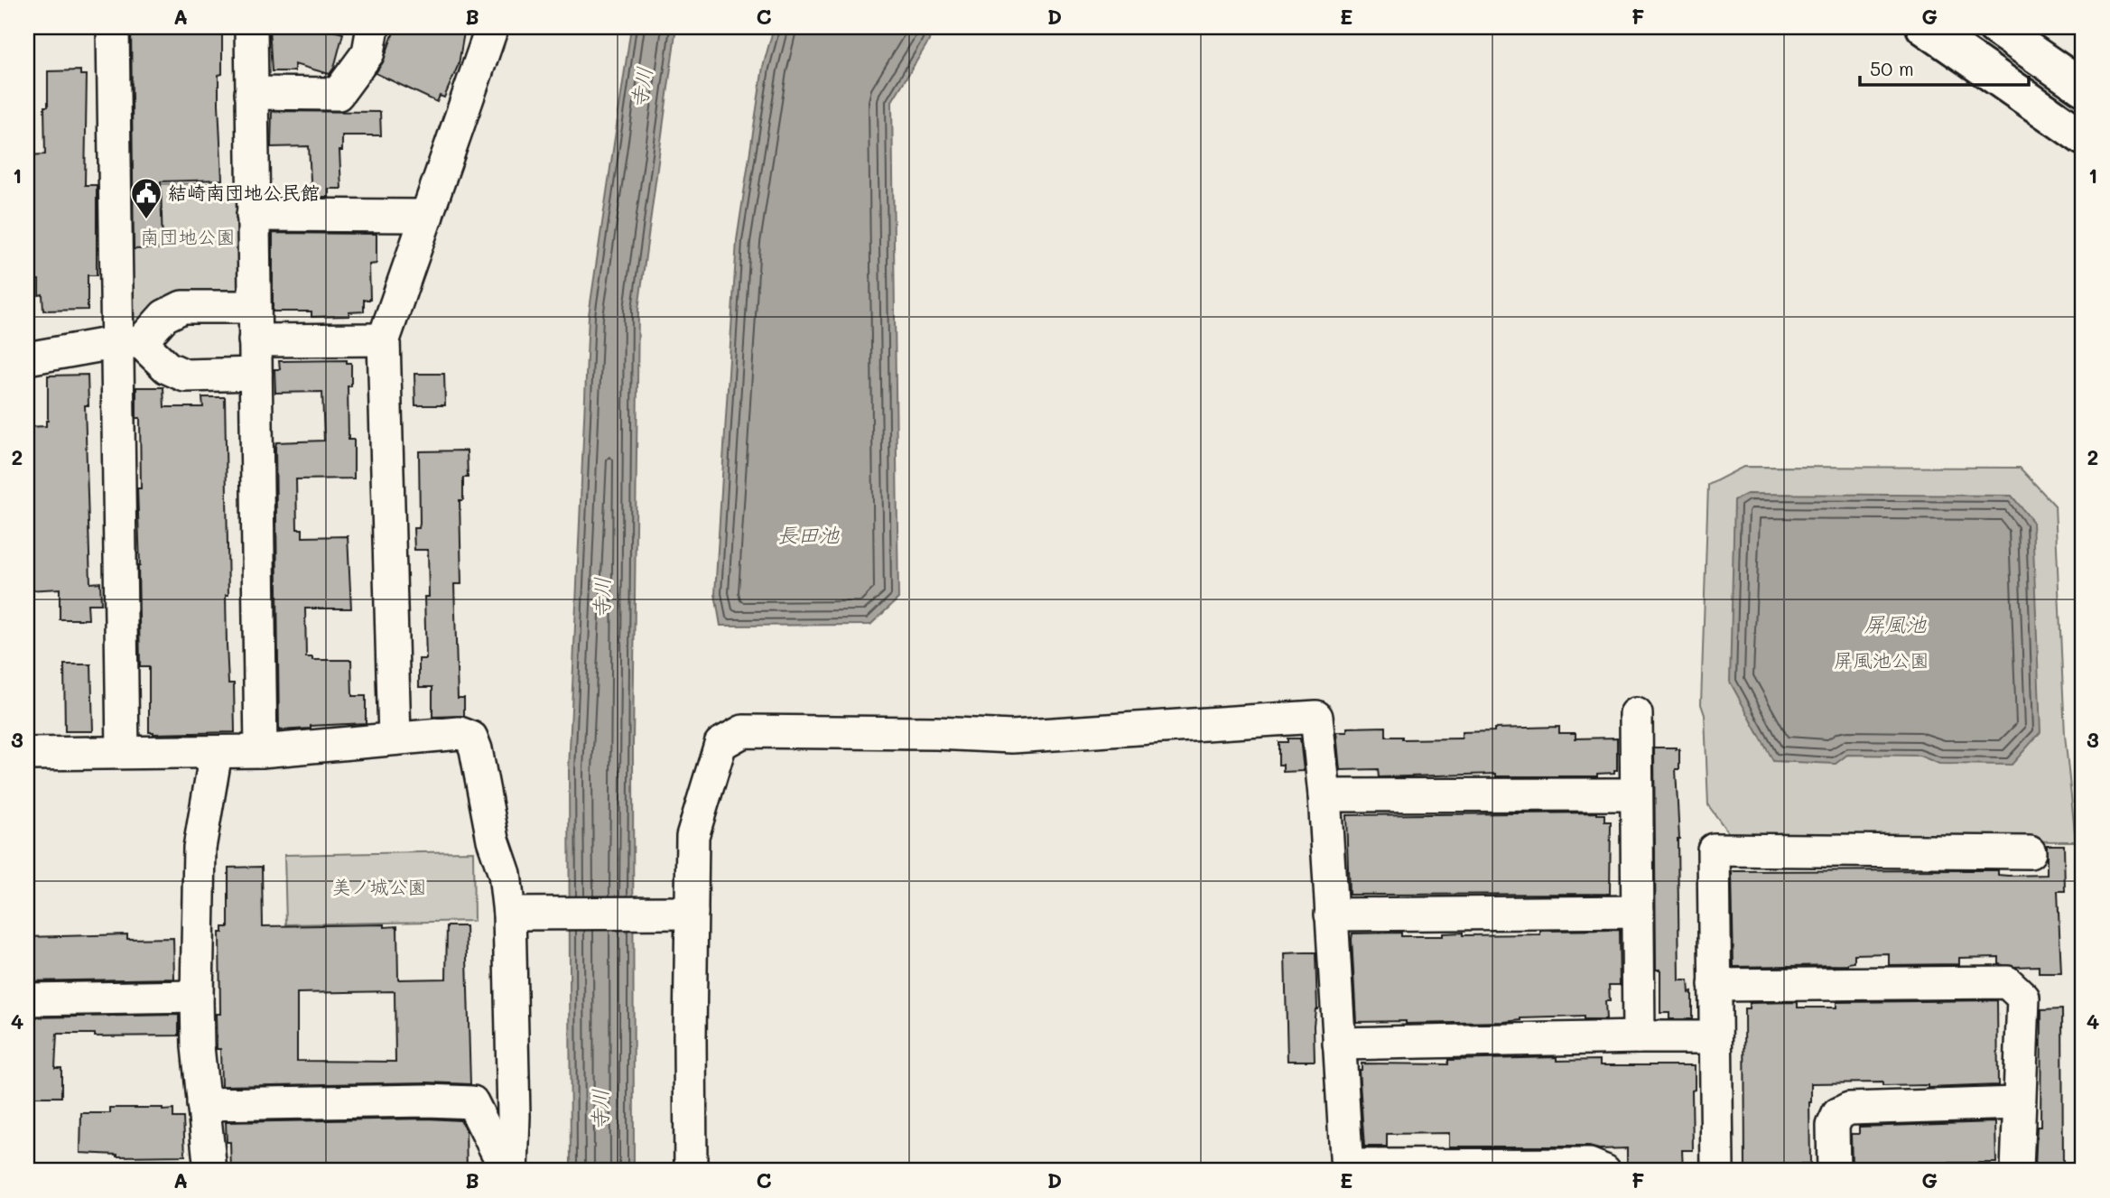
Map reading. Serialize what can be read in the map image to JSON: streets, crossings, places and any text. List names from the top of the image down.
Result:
{
  "water": ["寺川", "長田池", "屏風池"],
  "parks": ["南団地公園", "屏風池公園", "美ノ城公園"],
  "places": {
    "public building": ["結崎南団地公民館"]
  },
  "scale_bar": "50 m",
  "grid": {
    "columns": [
      "A",
      "B",
      "C",
      "D",
      "E",
      "F",
      "G"
    ],
    "rows": [
      "1",
      "2",
      "3",
      "4"
    ]
  }
}
